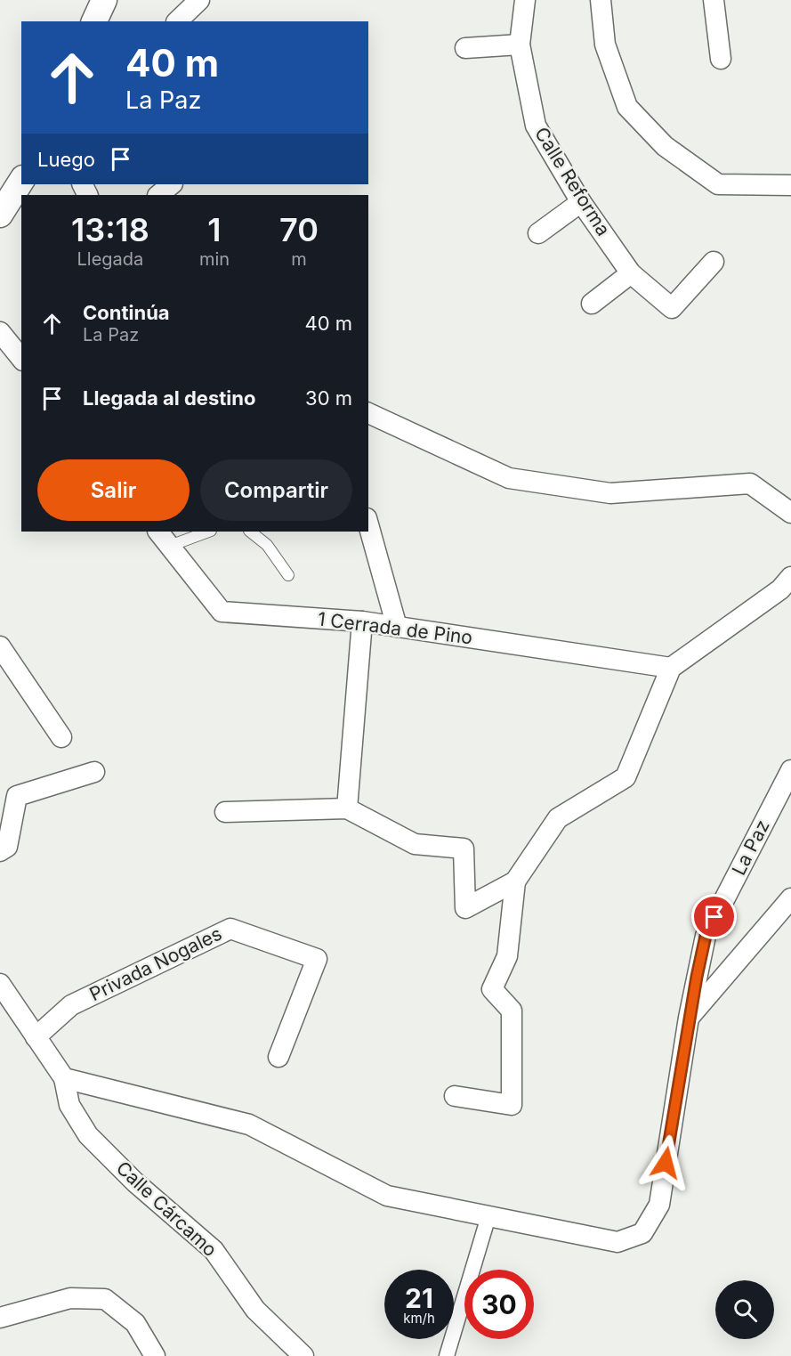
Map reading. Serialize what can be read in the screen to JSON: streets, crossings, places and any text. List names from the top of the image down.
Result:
{
  "streets": {
    "street": [
      "Calle Reforma",
      "1 Cerrada de Pino",
      "La Paz",
      "Privada Nogales",
      "Calle Cárcamo"
    ]
  },
  "crossings": [
    ["La Paz", "Calle Cárcamo"]
  ],
  "page": {
    "turn": ["40 m", "La Paz"],
    "then": "Luego",
    "eta": [
      "13:18",
      "Llegada",
      "1",
      "min",
      "70",
      "m"
    ],
    "list": [
      {
        "name": "Continúa",
        "note": "La Paz",
        "value": "40 m"
      },
      {
        "name": "Llegada al destino",
        "value": "30 m"
      }
    ],
    "buttons": ["Salir", "Compartir"],
    "speed": "21 km/h",
    "limit": "30"
  }
}
